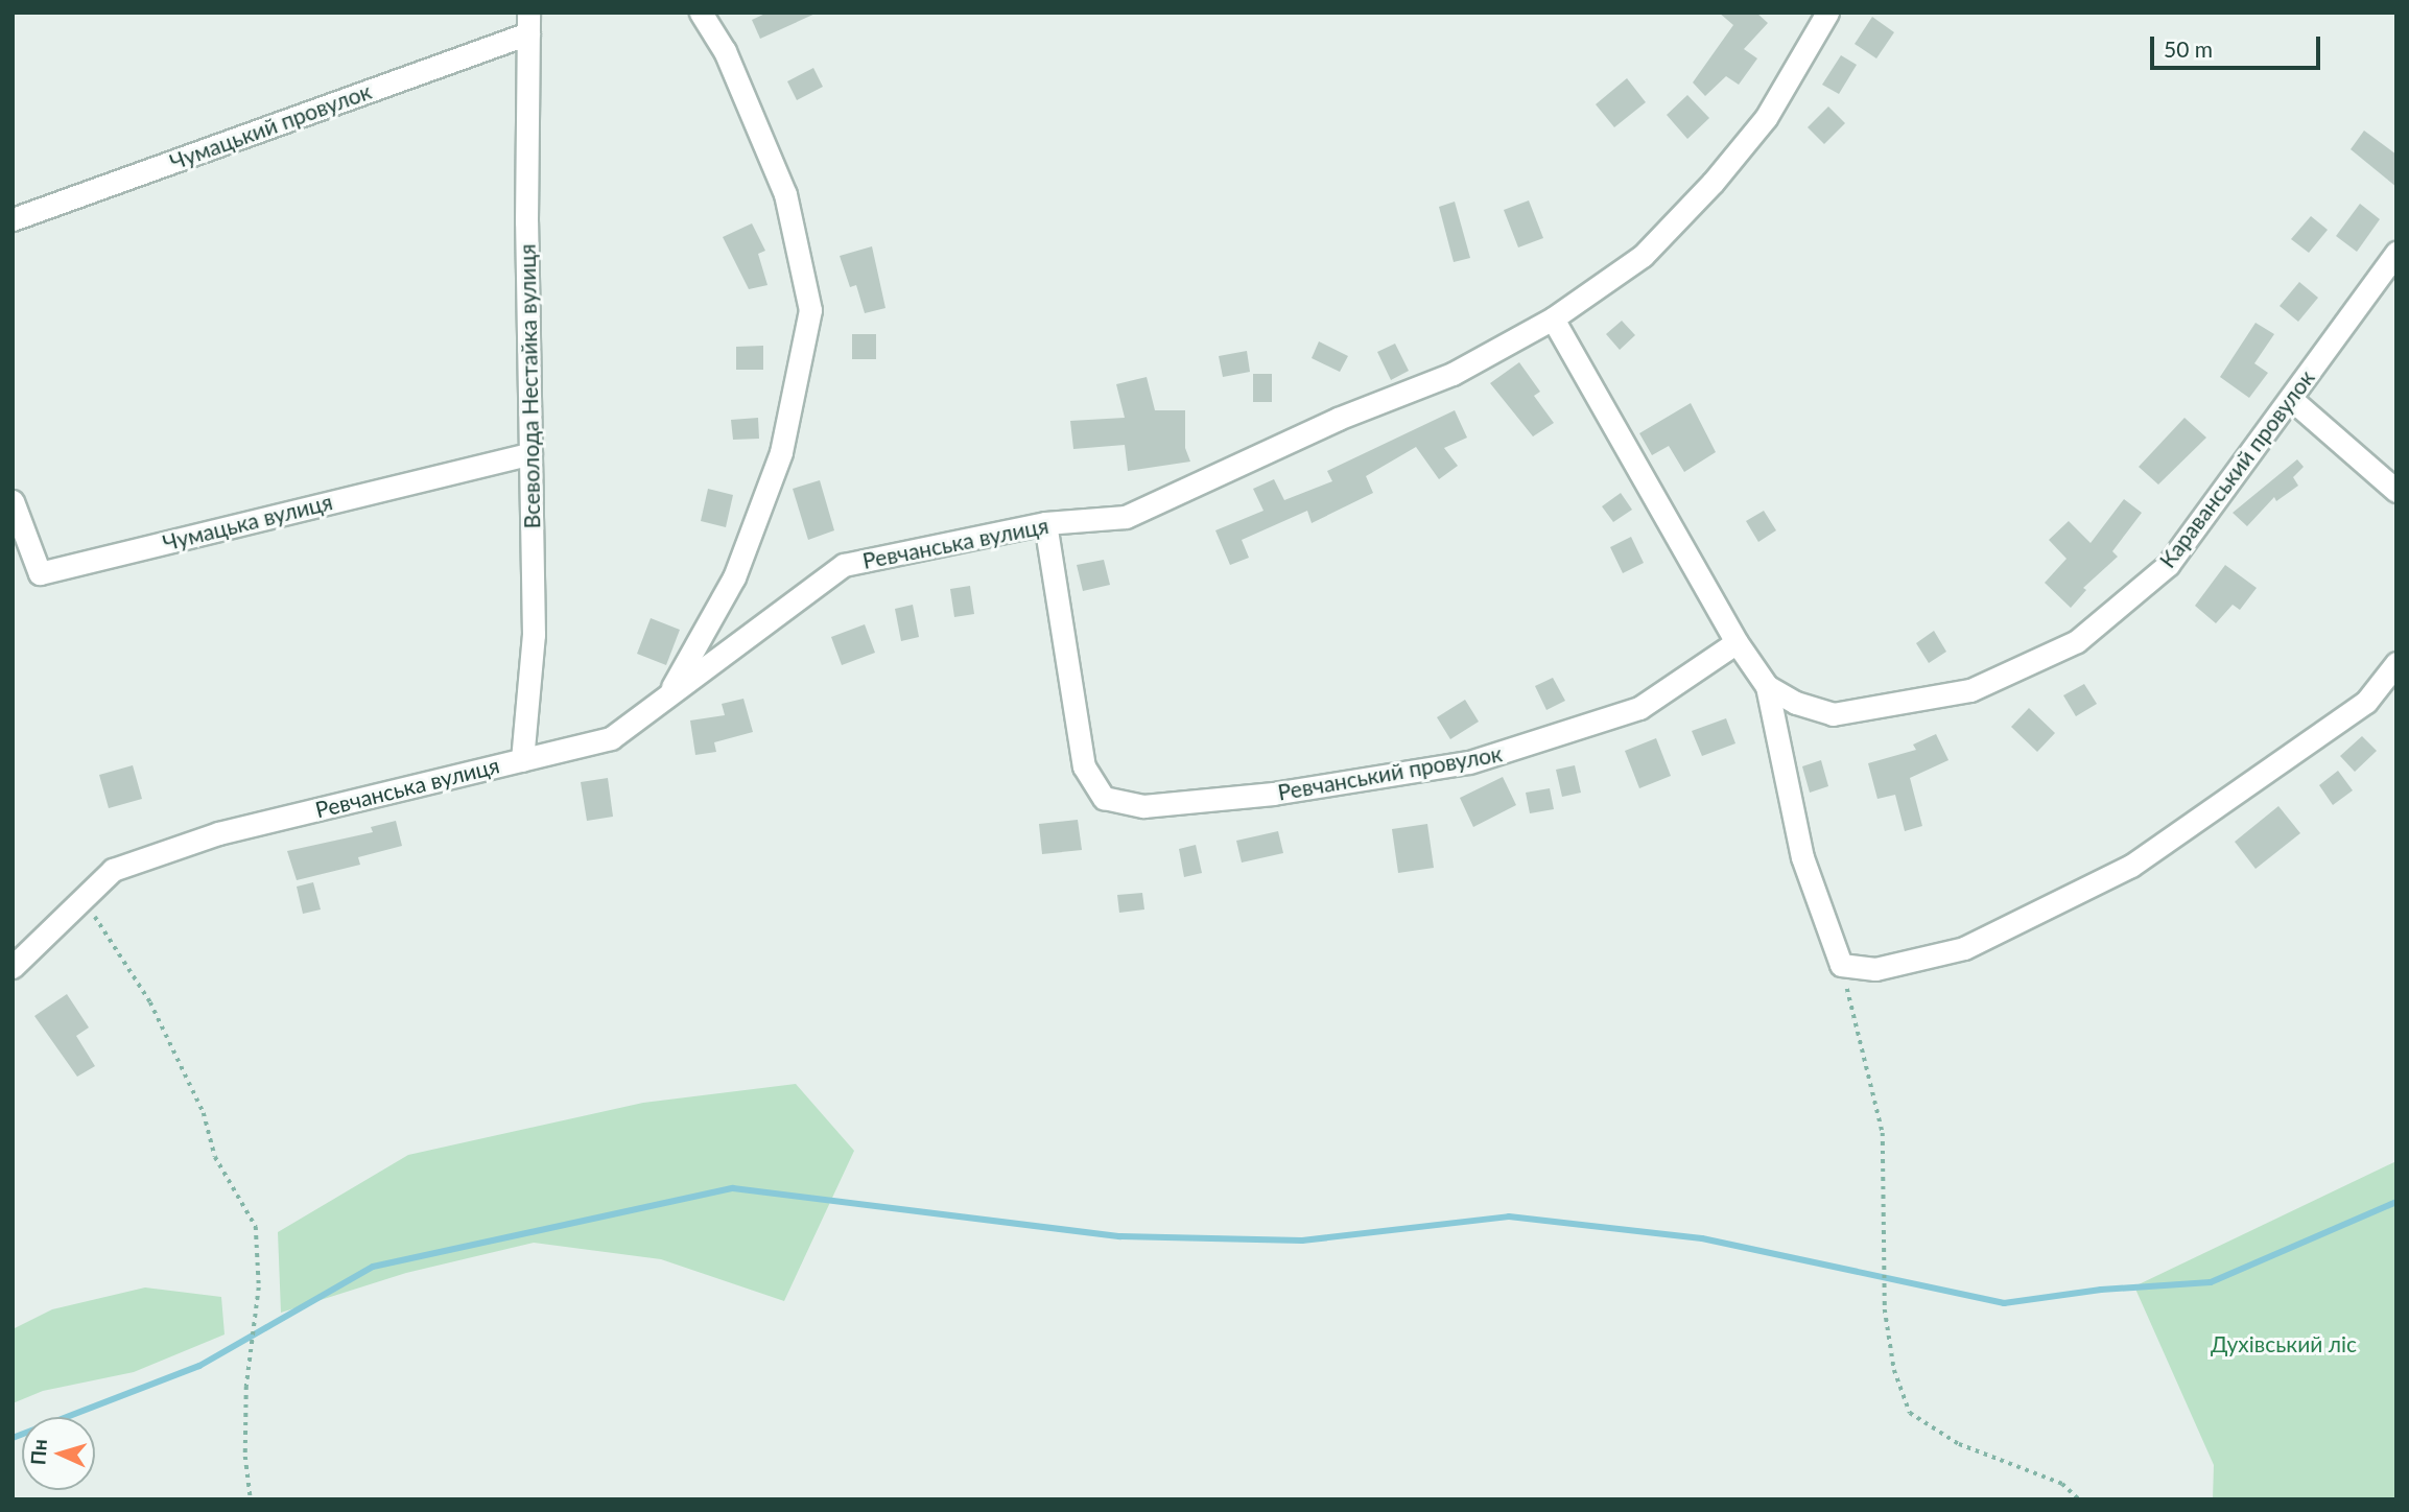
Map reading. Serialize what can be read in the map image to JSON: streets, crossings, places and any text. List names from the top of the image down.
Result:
{
  "streets": {
    "street": [
      "Чумацький провулок",
      "Всеволода Нестайка вулиця",
      "Караванський провулок",
      "Чумацька вулиця",
      "Ревчанська вулиця",
      "Ревчанський провулок"
    ]
  },
  "crossings": [
    ["Чумацький провулок", "Всеволода Нестайка вулиця"],
    ["Всеволода Нестайка вулиця", "Чумацька вулиця"],
    ["Всеволода Нестайка вулиця", "Ревчанська вулиця"],
    ["Караванський провулок", "Ревчанський провулок"],
    ["Ревчанська вулиця", "Ревчанський провулок"]
  ],
  "parks": ["Духівський ліс"],
  "scale_bar": "50 m",
  "north": "left"
}
